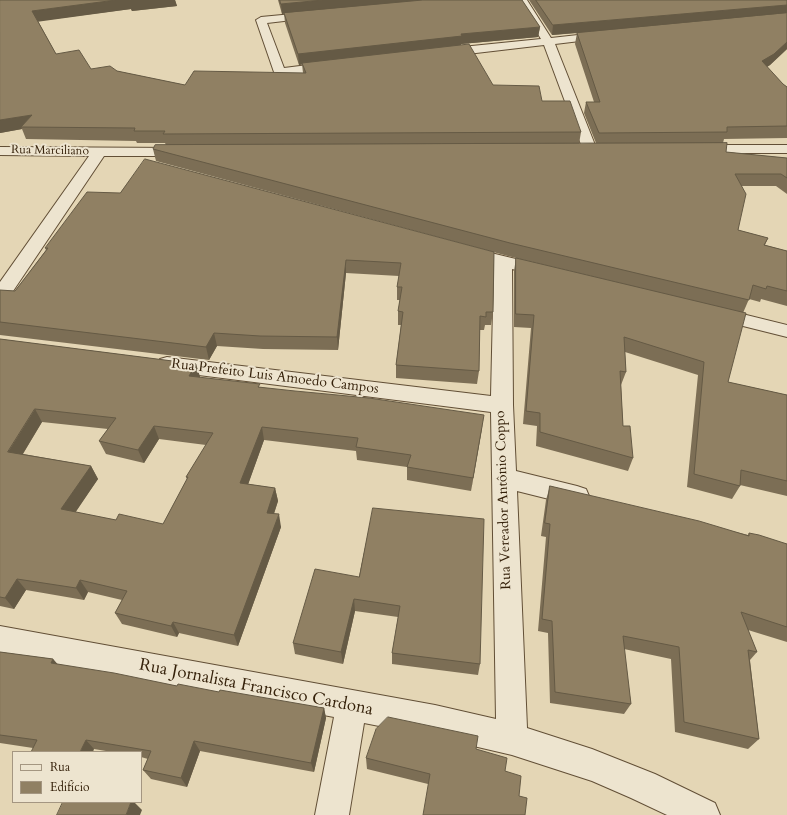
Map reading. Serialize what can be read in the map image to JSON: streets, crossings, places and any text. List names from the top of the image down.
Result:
{
  "streets": {
    "street": [
      "Rua Marciliano",
      "Rua Prefeito Luis Amoedo Campos",
      "Rua Vereador Antônio Coppo",
      "Rua Jornalista Francisco Cardona"
    ]
  },
  "crossings": [
    ["Rua Prefeito Luis Amoedo Campos", "Rua Vereador Antônio Coppo"],
    ["Rua Vereador Antônio Coppo", "Rua Jornalista Francisco Cardona"]
  ],
  "legend": ["Rua", "Edifício"]
}
